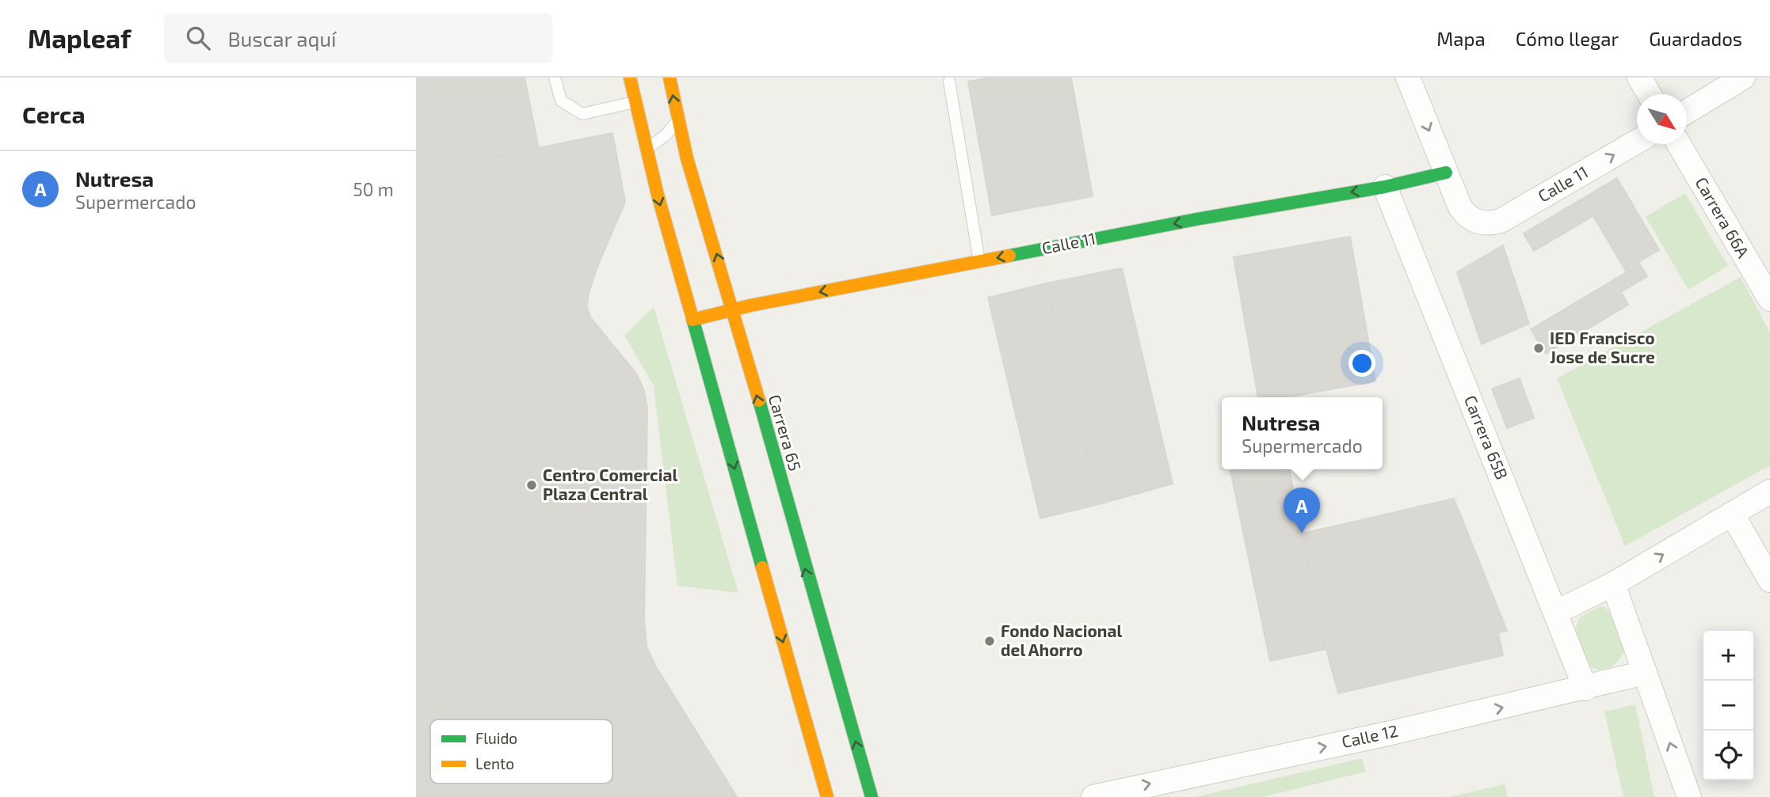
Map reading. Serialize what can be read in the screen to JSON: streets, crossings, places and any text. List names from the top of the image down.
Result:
{
  "streets": {
    "street": [
      "Calle 11",
      "Carrera 66A",
      "Carrera 65",
      "Carrera 65B",
      "Calle 12"
    ]
  },
  "crossings": [
    ["Calle 11", "Carrera 65"],
    ["Calle 11", "Carrera 65B"],
    ["Carrera 65B", "Calle 12"]
  ],
  "one_way": ["Calle 12"],
  "places": ["IED Francisco Jose de Sucre", "Centro Comercial Plaza Central", "Fondo Nacional del Ahorro"],
  "legend": ["Fluido", "Lento"],
  "north": "bottom right",
  "page": {
    "header": "Mapleaf",
    "search": "Buscar aquí",
    "nav": ["Mapa", "Cómo llegar", "Guardados"],
    "heading": "Cerca",
    "list": [
      {
        "mark": "A",
        "name": "Nutresa",
        "note": "Supermercado",
        "value": "50 m"
      }
    ],
    "popup": ["Nutresa", "Supermercado"],
    "pins": "A",
    "map_buttons": ["+", "−"]
  }
}
